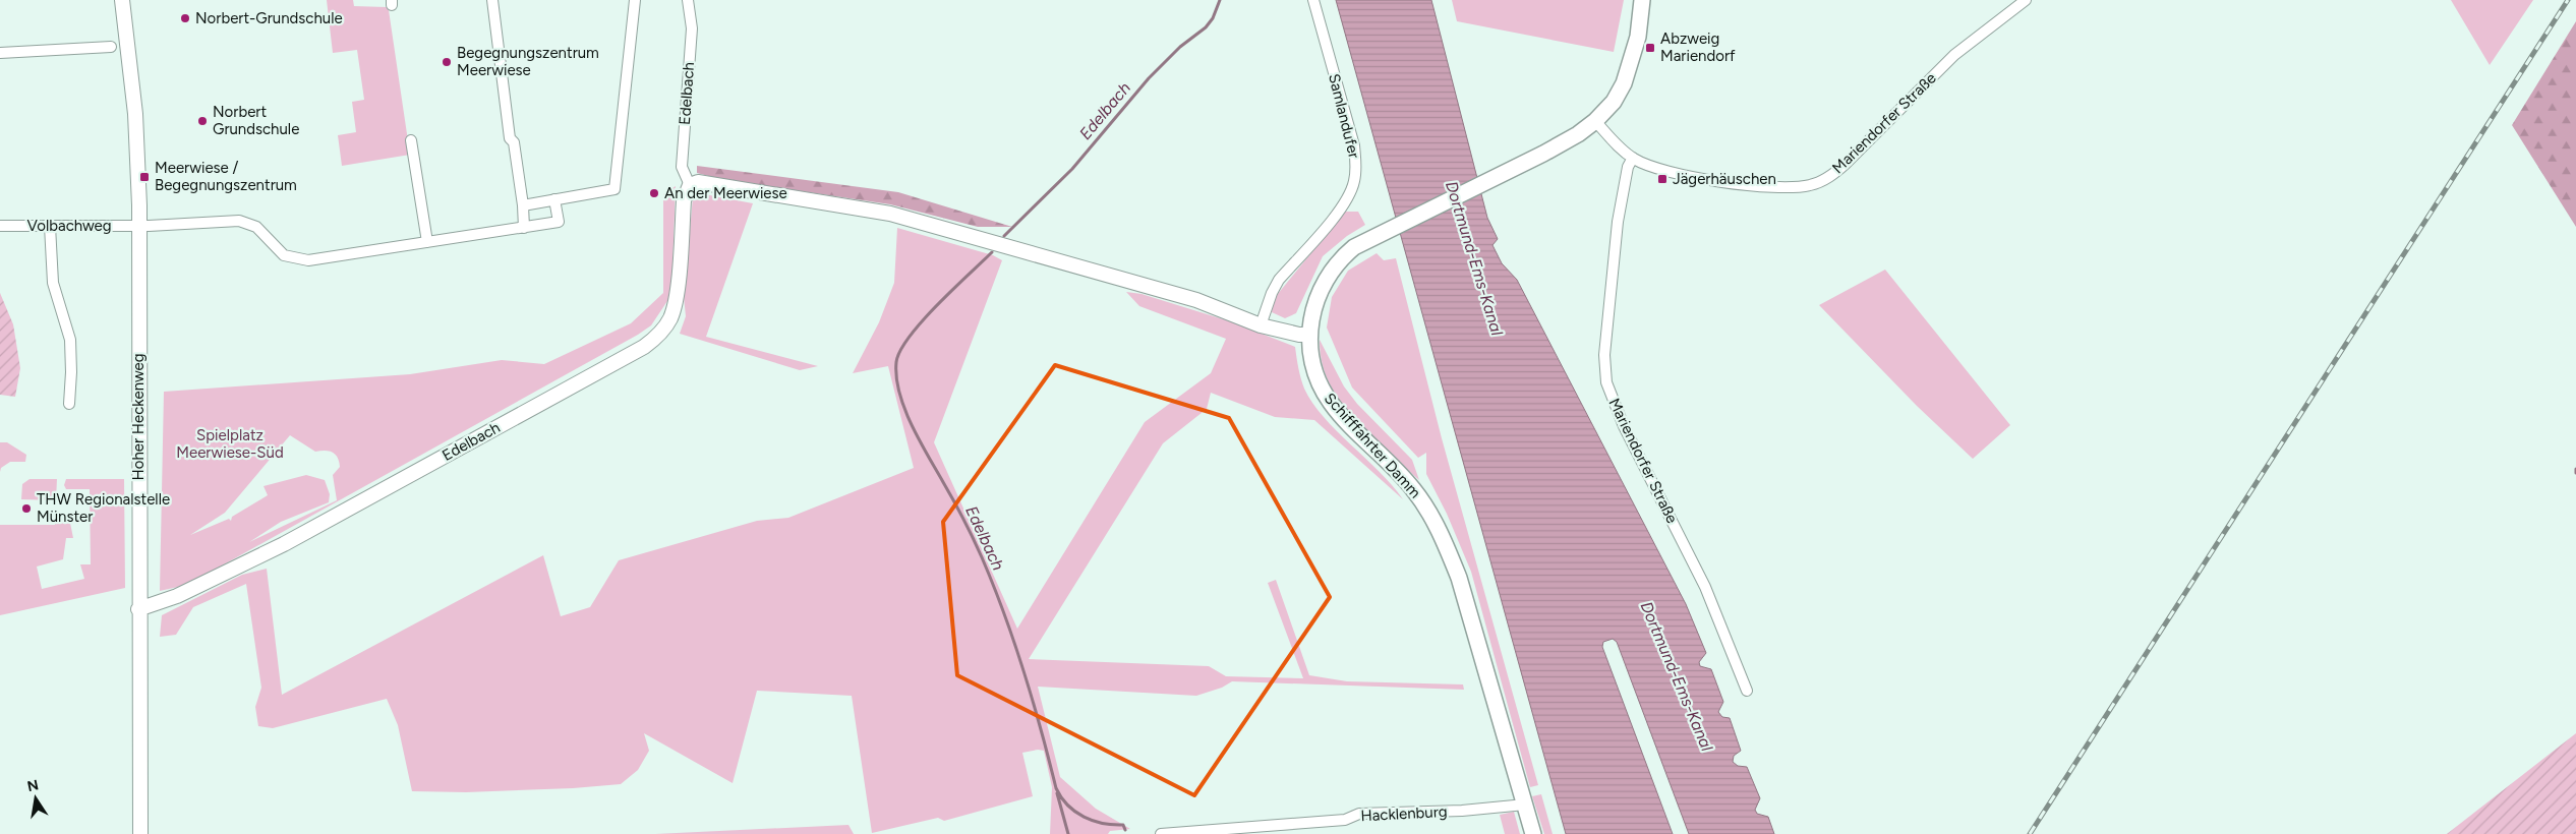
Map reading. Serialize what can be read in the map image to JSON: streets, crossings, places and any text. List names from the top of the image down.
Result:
{
  "streets": {
    "main road": ["Schifffahrter Damm"],
    "street": [
      "Edelbach",
      "Samlandufer",
      "Mariendorfer Straße",
      "Volbachweg",
      "Hoher Heckenweg",
      "Hacklenburg"
    ]
  },
  "crossings": [
    ["Edelbach", "Hoher Heckenweg"],
    ["Mariendorfer Straße", "Schifffahrter Damm"],
    ["Volbachweg", "Hoher Heckenweg"],
    ["Schifffahrter Damm", "Hacklenburg"]
  ],
  "water": ["Edelbach", "Dortmund-Ems-Kanal"],
  "parks": ["Spielplatz Meerwiese-Süd"],
  "places": {
    "other": [
      "Norbert-Grundschule",
      "Begegnungszentrum Meerwiese",
      "Norbert Grundschule",
      "An der Meerwiese",
      "THW Regionalstelle Münster"
    ],
    "transit": ["Abzweig Mariendorf", "Meerwiese / Begegnungszentrum", "Jägerhäuschen"]
  },
  "north": "top"
}
